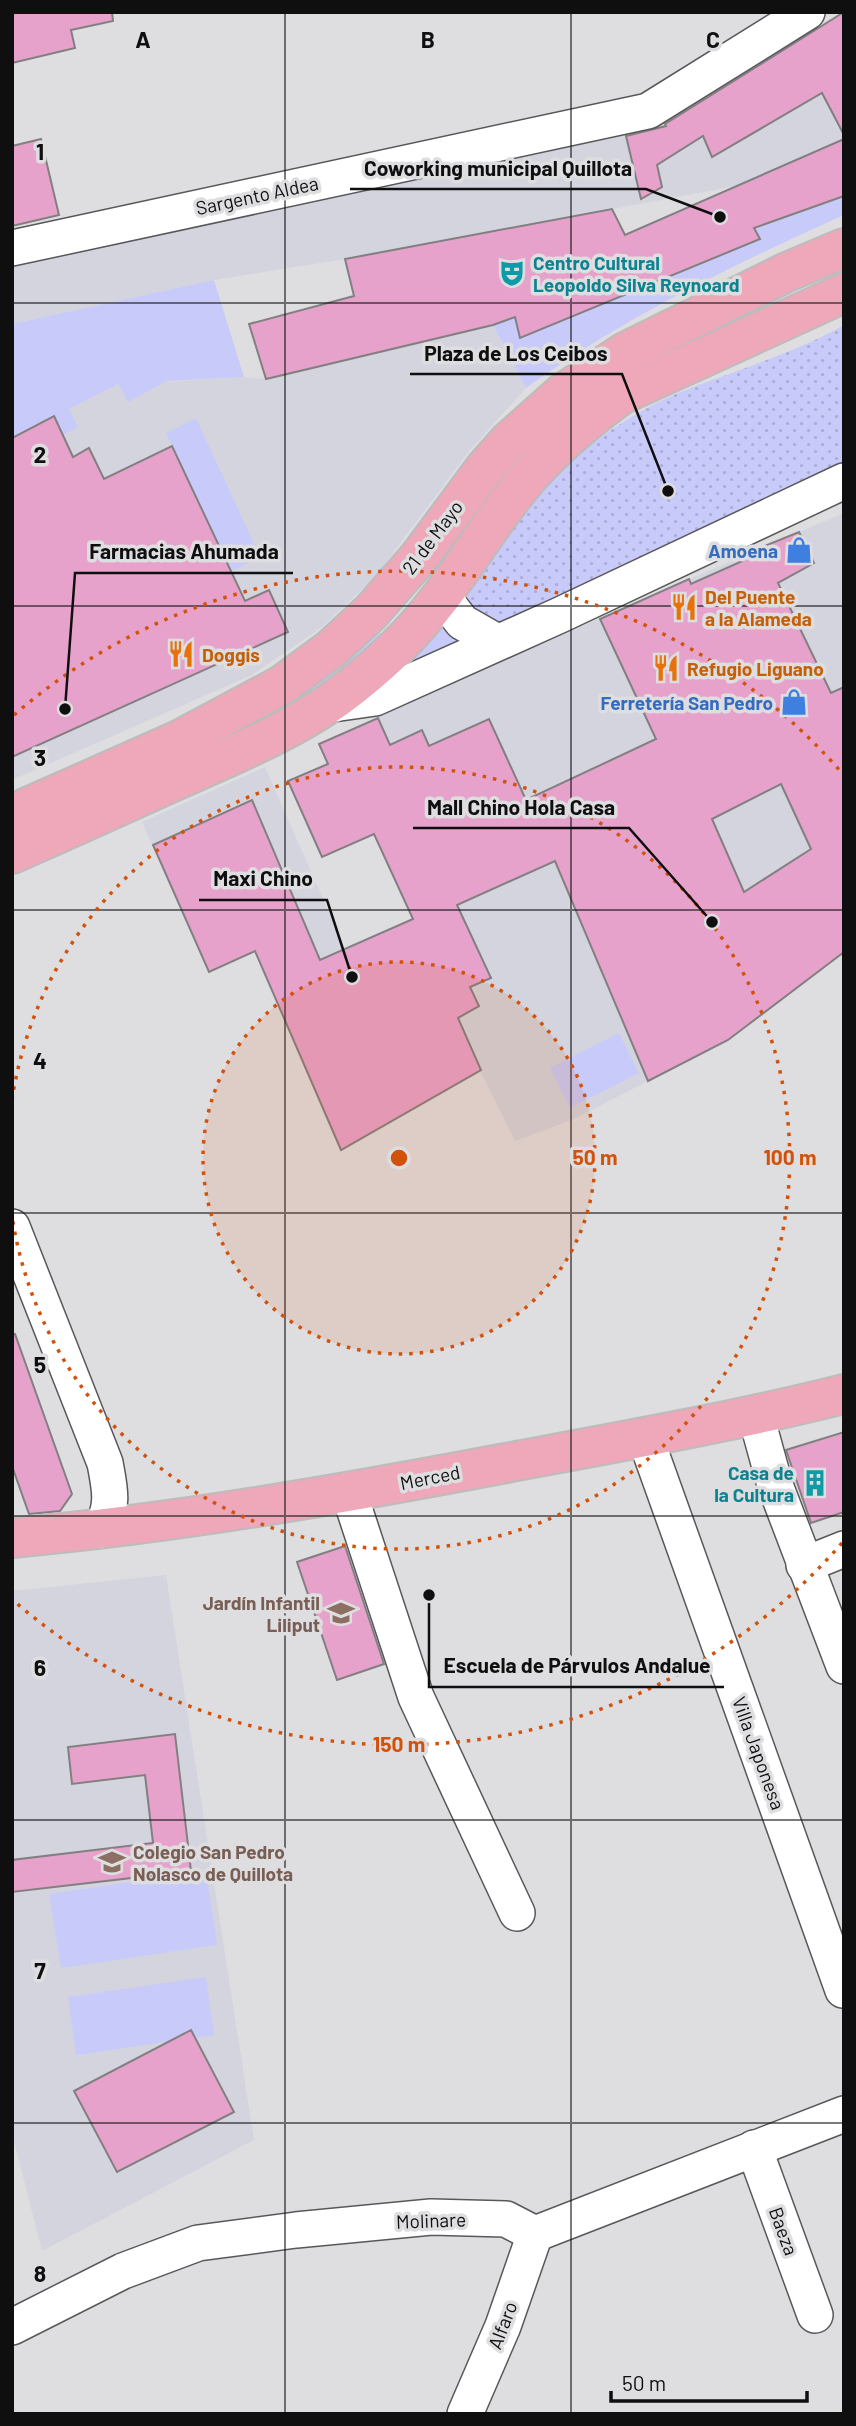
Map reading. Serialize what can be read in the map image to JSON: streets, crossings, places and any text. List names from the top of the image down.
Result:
{
  "streets": {
    "main road": ["21 de Mayo", "Merced"],
    "street": [
      "Sargento Aldea",
      "Villa Japonesa",
      "Molinare",
      "Baeza",
      "Alfaro"
    ]
  },
  "crossings": [
    ["Merced", "Villa Japonesa"],
    ["Molinare", "Alfaro"]
  ],
  "places": {
    "other": [
      "Coworking municipal Quillota",
      "Plaza de Los Ceibos",
      "Farmacias Ahumada",
      "Mall Chino Hola Casa",
      "Maxi Chino",
      "Escuela de Párvulos Andalue"
    ],
    "theatre": ["Centro Cultural Leopoldo Silva Reynoard"],
    "shop": ["Amoena", "Ferretería San Pedro"],
    "restaurant": ["Del Puente a la Alameda", "Doggis", "Refugio Liguano"],
    "building": ["Casa de la Cultura"],
    "school or university": ["Jardín Infantil Liliput", "Colegio San Pedro Nolasco de Quillota"]
  },
  "scale_bar": "50 m",
  "grid": {
    "columns": ["A", "B", "C"],
    "rows": [
      "1",
      "2",
      "3",
      "4",
      "5",
      "6",
      "7",
      "8"
    ]
  },
  "rings": ["50 m", "100 m", "150 m"]
}
